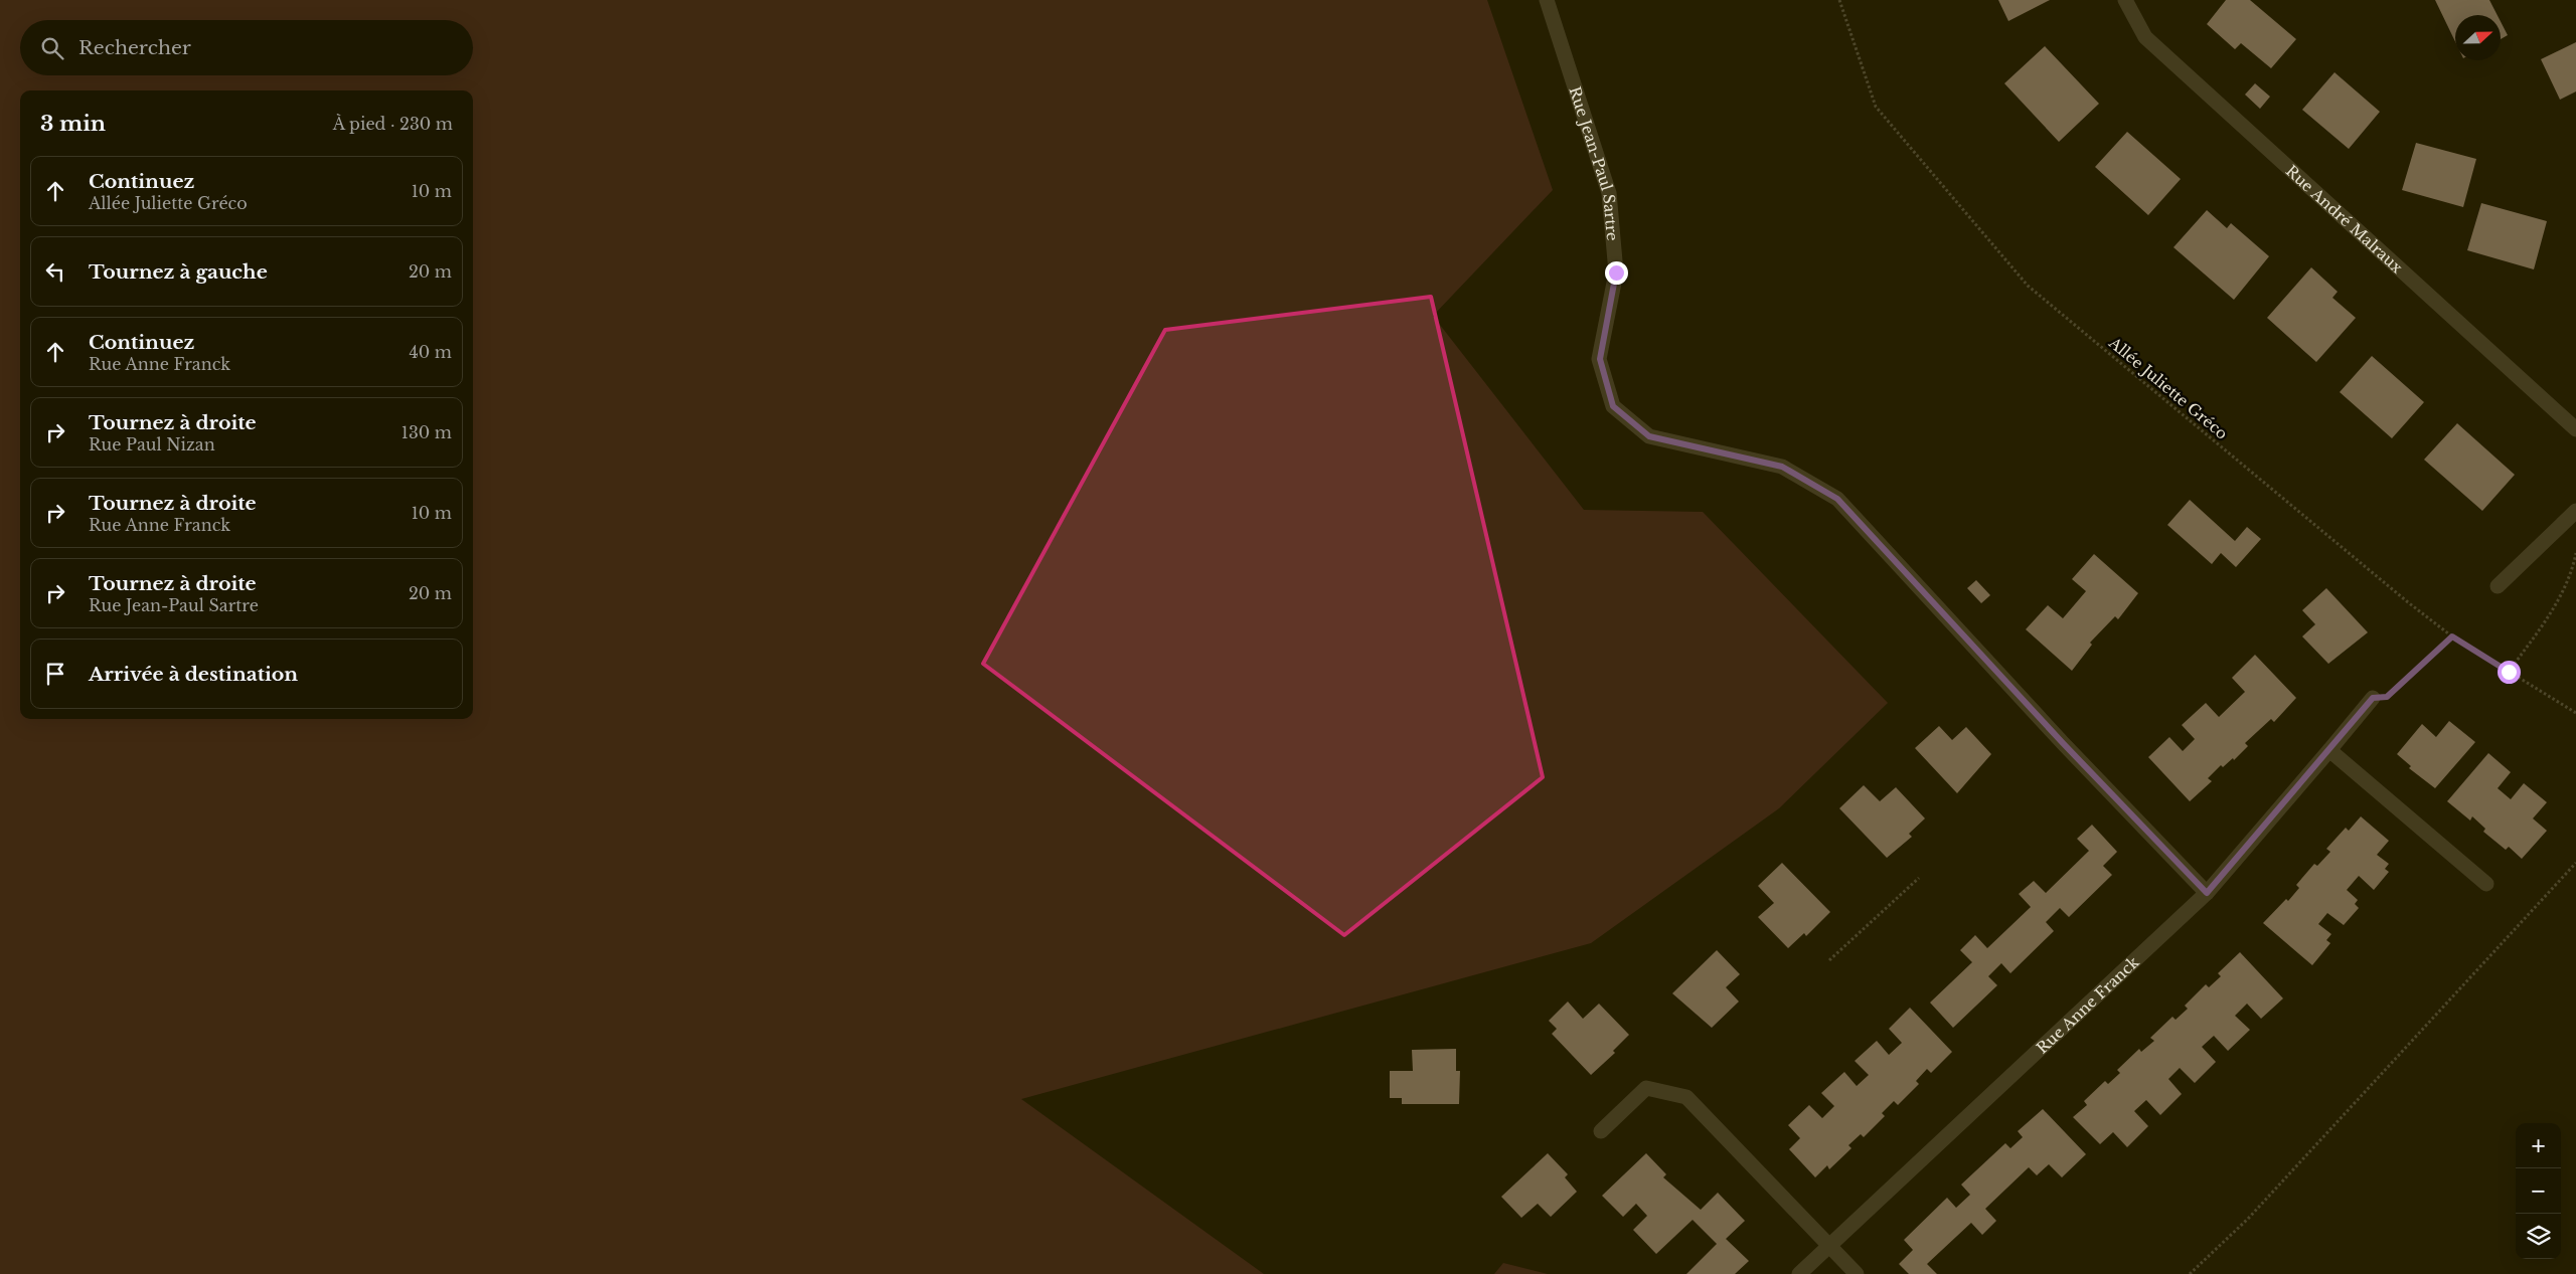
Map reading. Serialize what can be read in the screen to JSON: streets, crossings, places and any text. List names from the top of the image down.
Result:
{
  "streets": {
    "street": ["Rue Jean-Paul Sartre", "Rue André Malraux", "Rue Anne Franck"],
    "path": ["Allée Juliette Gréco"]
  },
  "crossings": [
    ["Rue Jean-Paul Sartre", "Rue Anne Franck"]
  ],
  "north": "right",
  "page": {
    "search": "Rechercher",
    "heading": ["3 min", "À pied · 230 m"],
    "list": [
      ["Continuez", "Allée Juliette Gréco", "10 m"],
      ["Tournez à gauche", "20 m"],
      ["Continuez", "Rue Anne Franck", "40 m"],
      ["Tournez à droite", "Rue Paul Nizan", "130 m"],
      ["Tournez à droite", "Rue Anne Franck", "10 m"],
      ["Tournez à droite", "Rue Jean-Paul Sartre", "20 m"],
      "Arrivée à destination"
    ],
    "map_buttons": ["+", "−"]
  }
}
